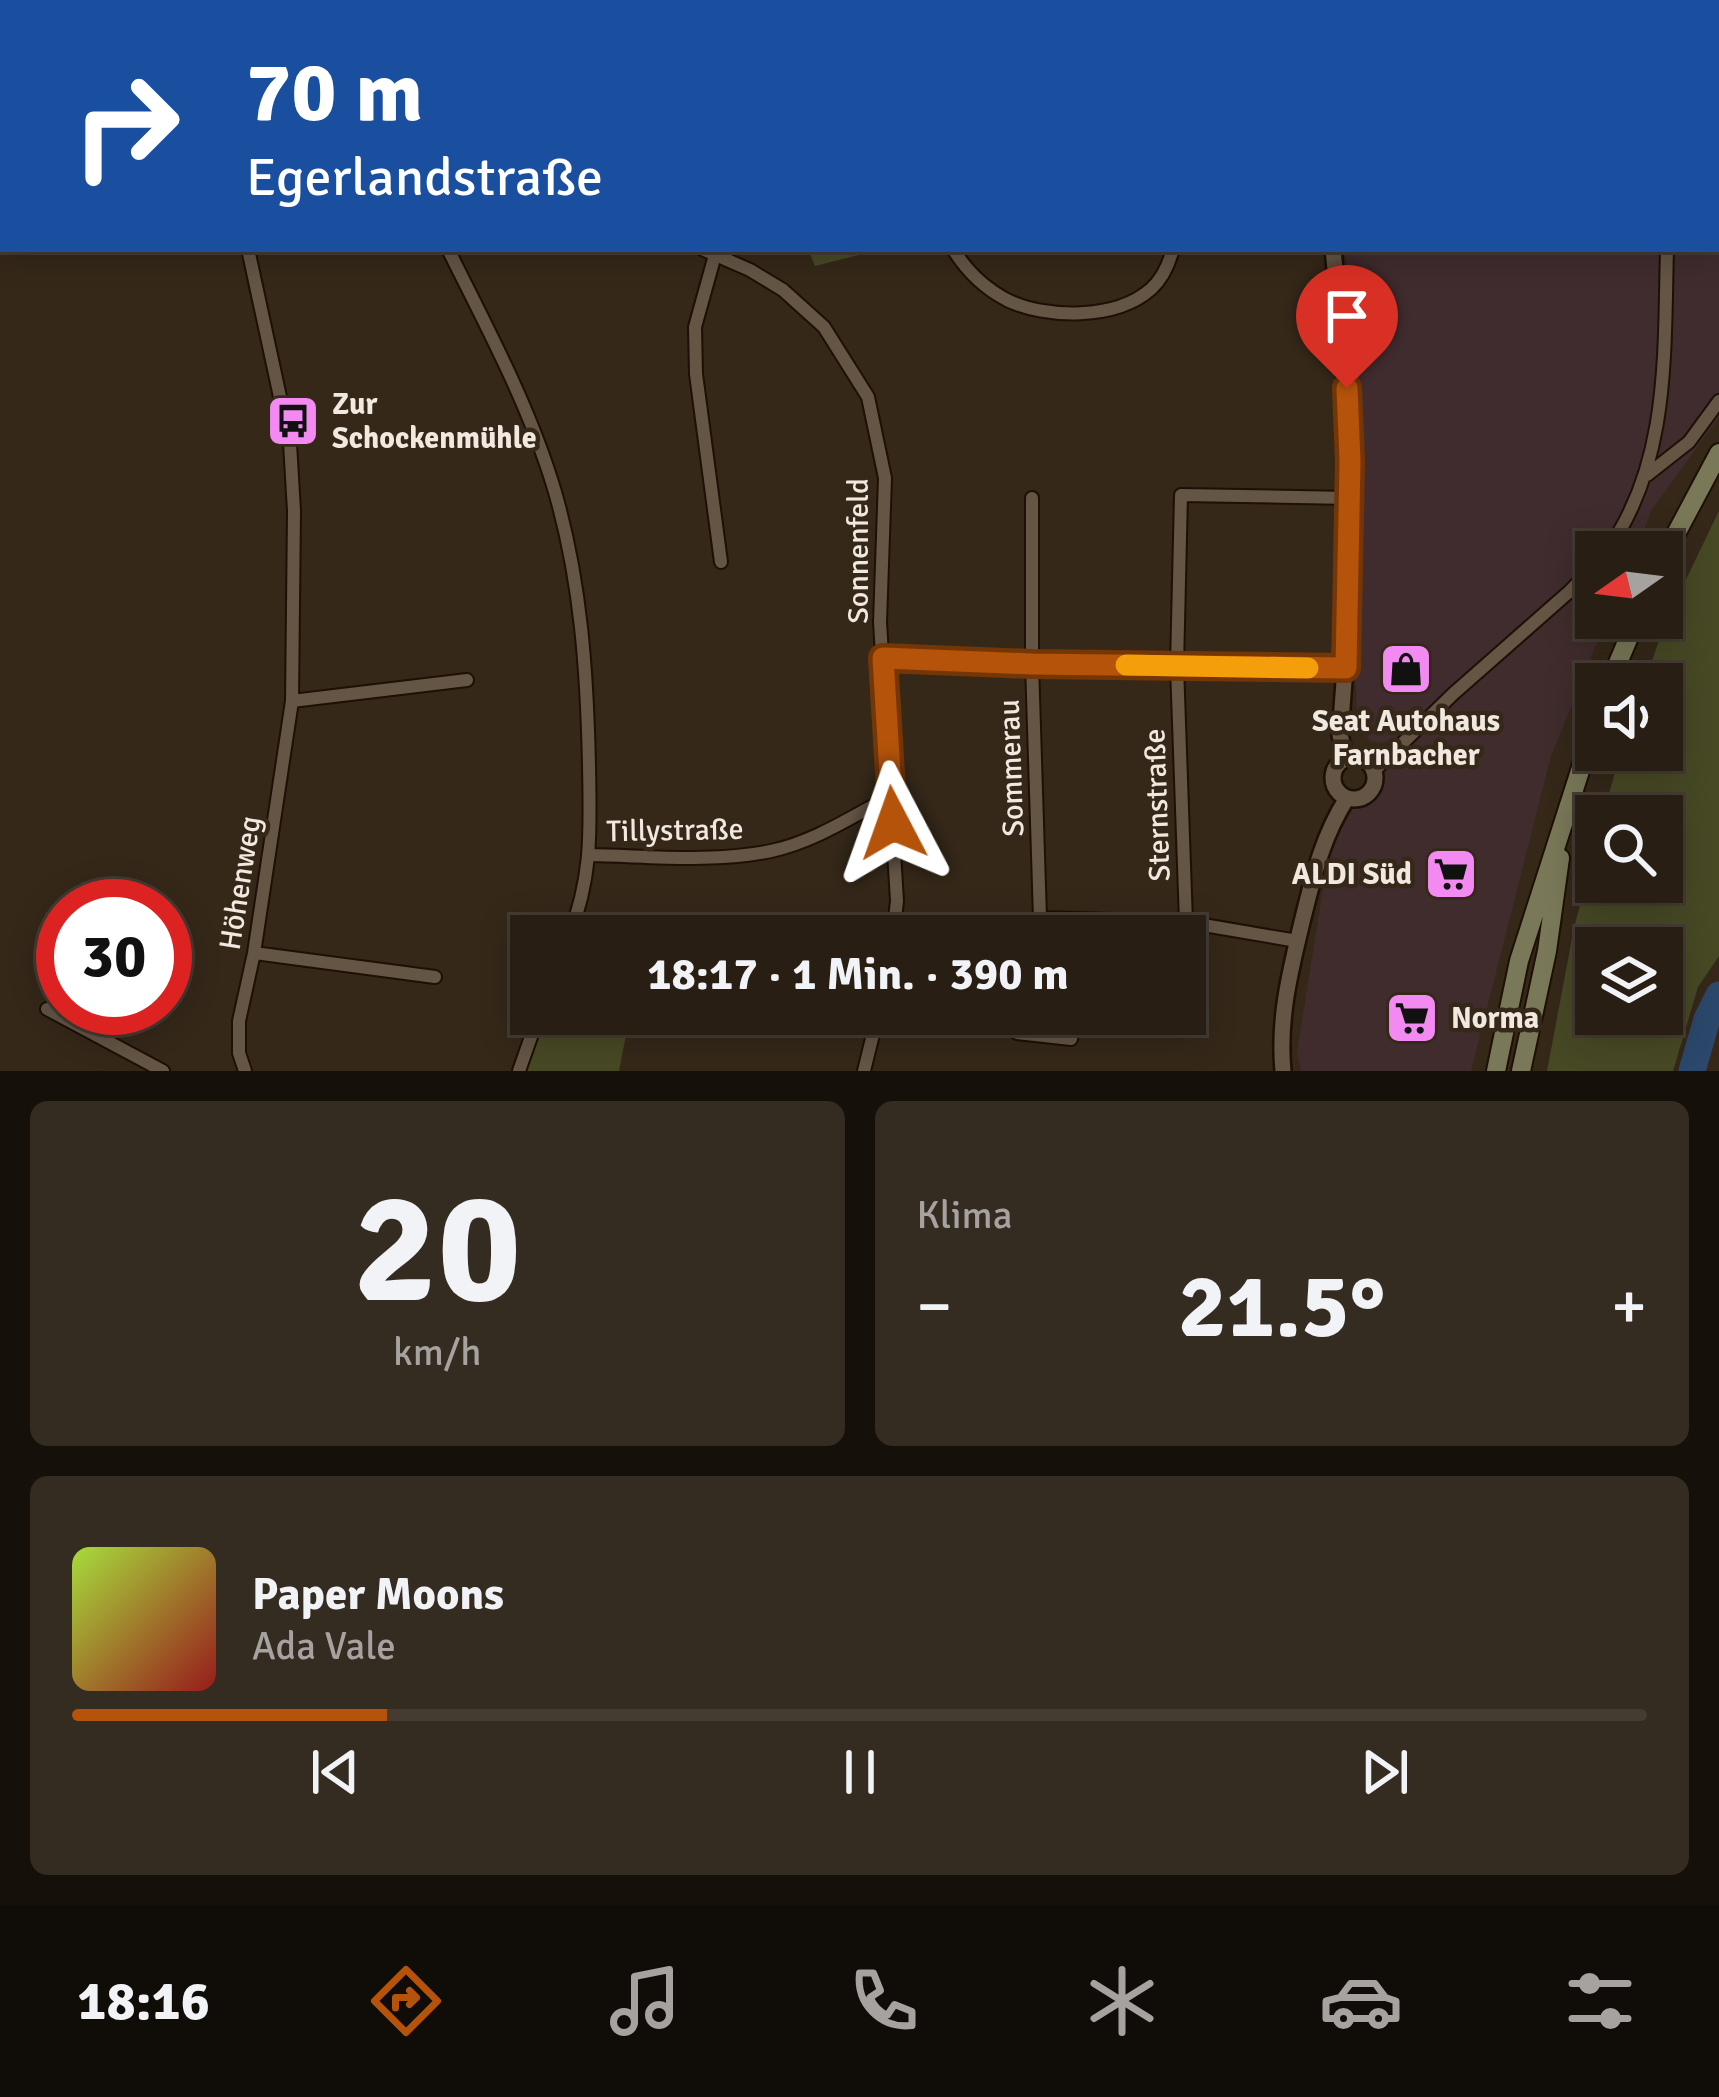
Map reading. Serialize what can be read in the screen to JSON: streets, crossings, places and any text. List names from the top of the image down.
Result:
{
  "streets": {
    "street": [
      "Sonnenfeld",
      "Sommerau",
      "Sternstraße",
      "Tillystraße",
      "Höhenweg"
    ]
  },
  "crossings": [
    ["Sonnenfeld", "Tillystraße"]
  ],
  "places": {
    "bus stop": ["Zur Schockenmühle"],
    "shop": ["Seat Autohaus Farnbacher"],
    "supermarket": ["ALDI Süd", "Norma"]
  },
  "north": "left",
  "page": {
    "turn": ["70 m", "Egerlandstraße"],
    "limit": "30",
    "trip": "18:17 · 1 Min. · 390 m",
    "tile": [
      ["20", "km/h"],
      "Klima"
    ],
    "heat": ["−", "21.5°", "+"],
    "song": ["Paper Moons", "Ada Vale"],
    "tabs": "18:16"
  }
}
